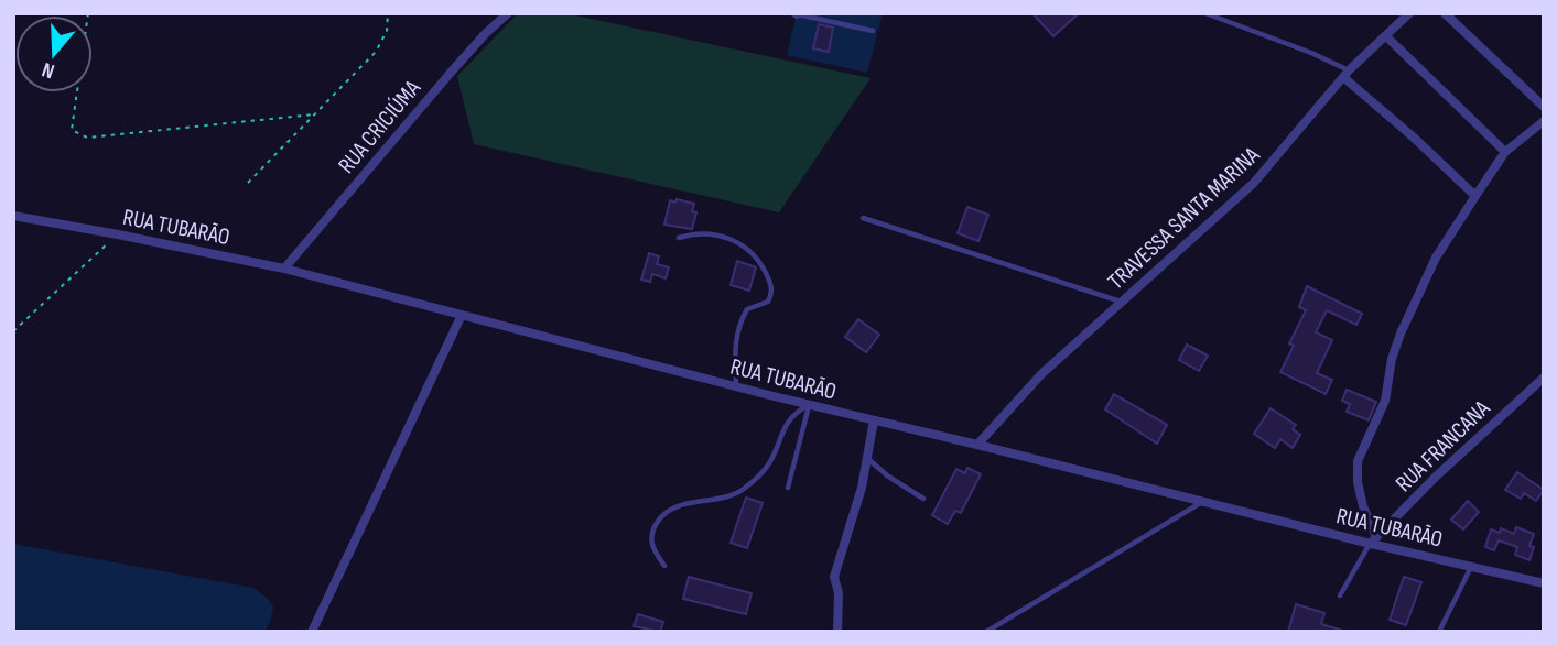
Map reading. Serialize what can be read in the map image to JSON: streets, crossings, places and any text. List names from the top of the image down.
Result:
{
  "streets": {
    "street": [
      "RUA CRICIÚMA",
      "TRAVESSA SANTA MARINA",
      "RUA TUBARÃO",
      "RUA FRANCANA"
    ]
  },
  "crossings": [
    ["RUA CRICIÚMA", "RUA TUBARÃO"],
    ["TRAVESSA SANTA MARINA", "RUA TUBARÃO"],
    ["RUA TUBARÃO", "RUA FRANCANA"]
  ],
  "north": "bottom"
}
